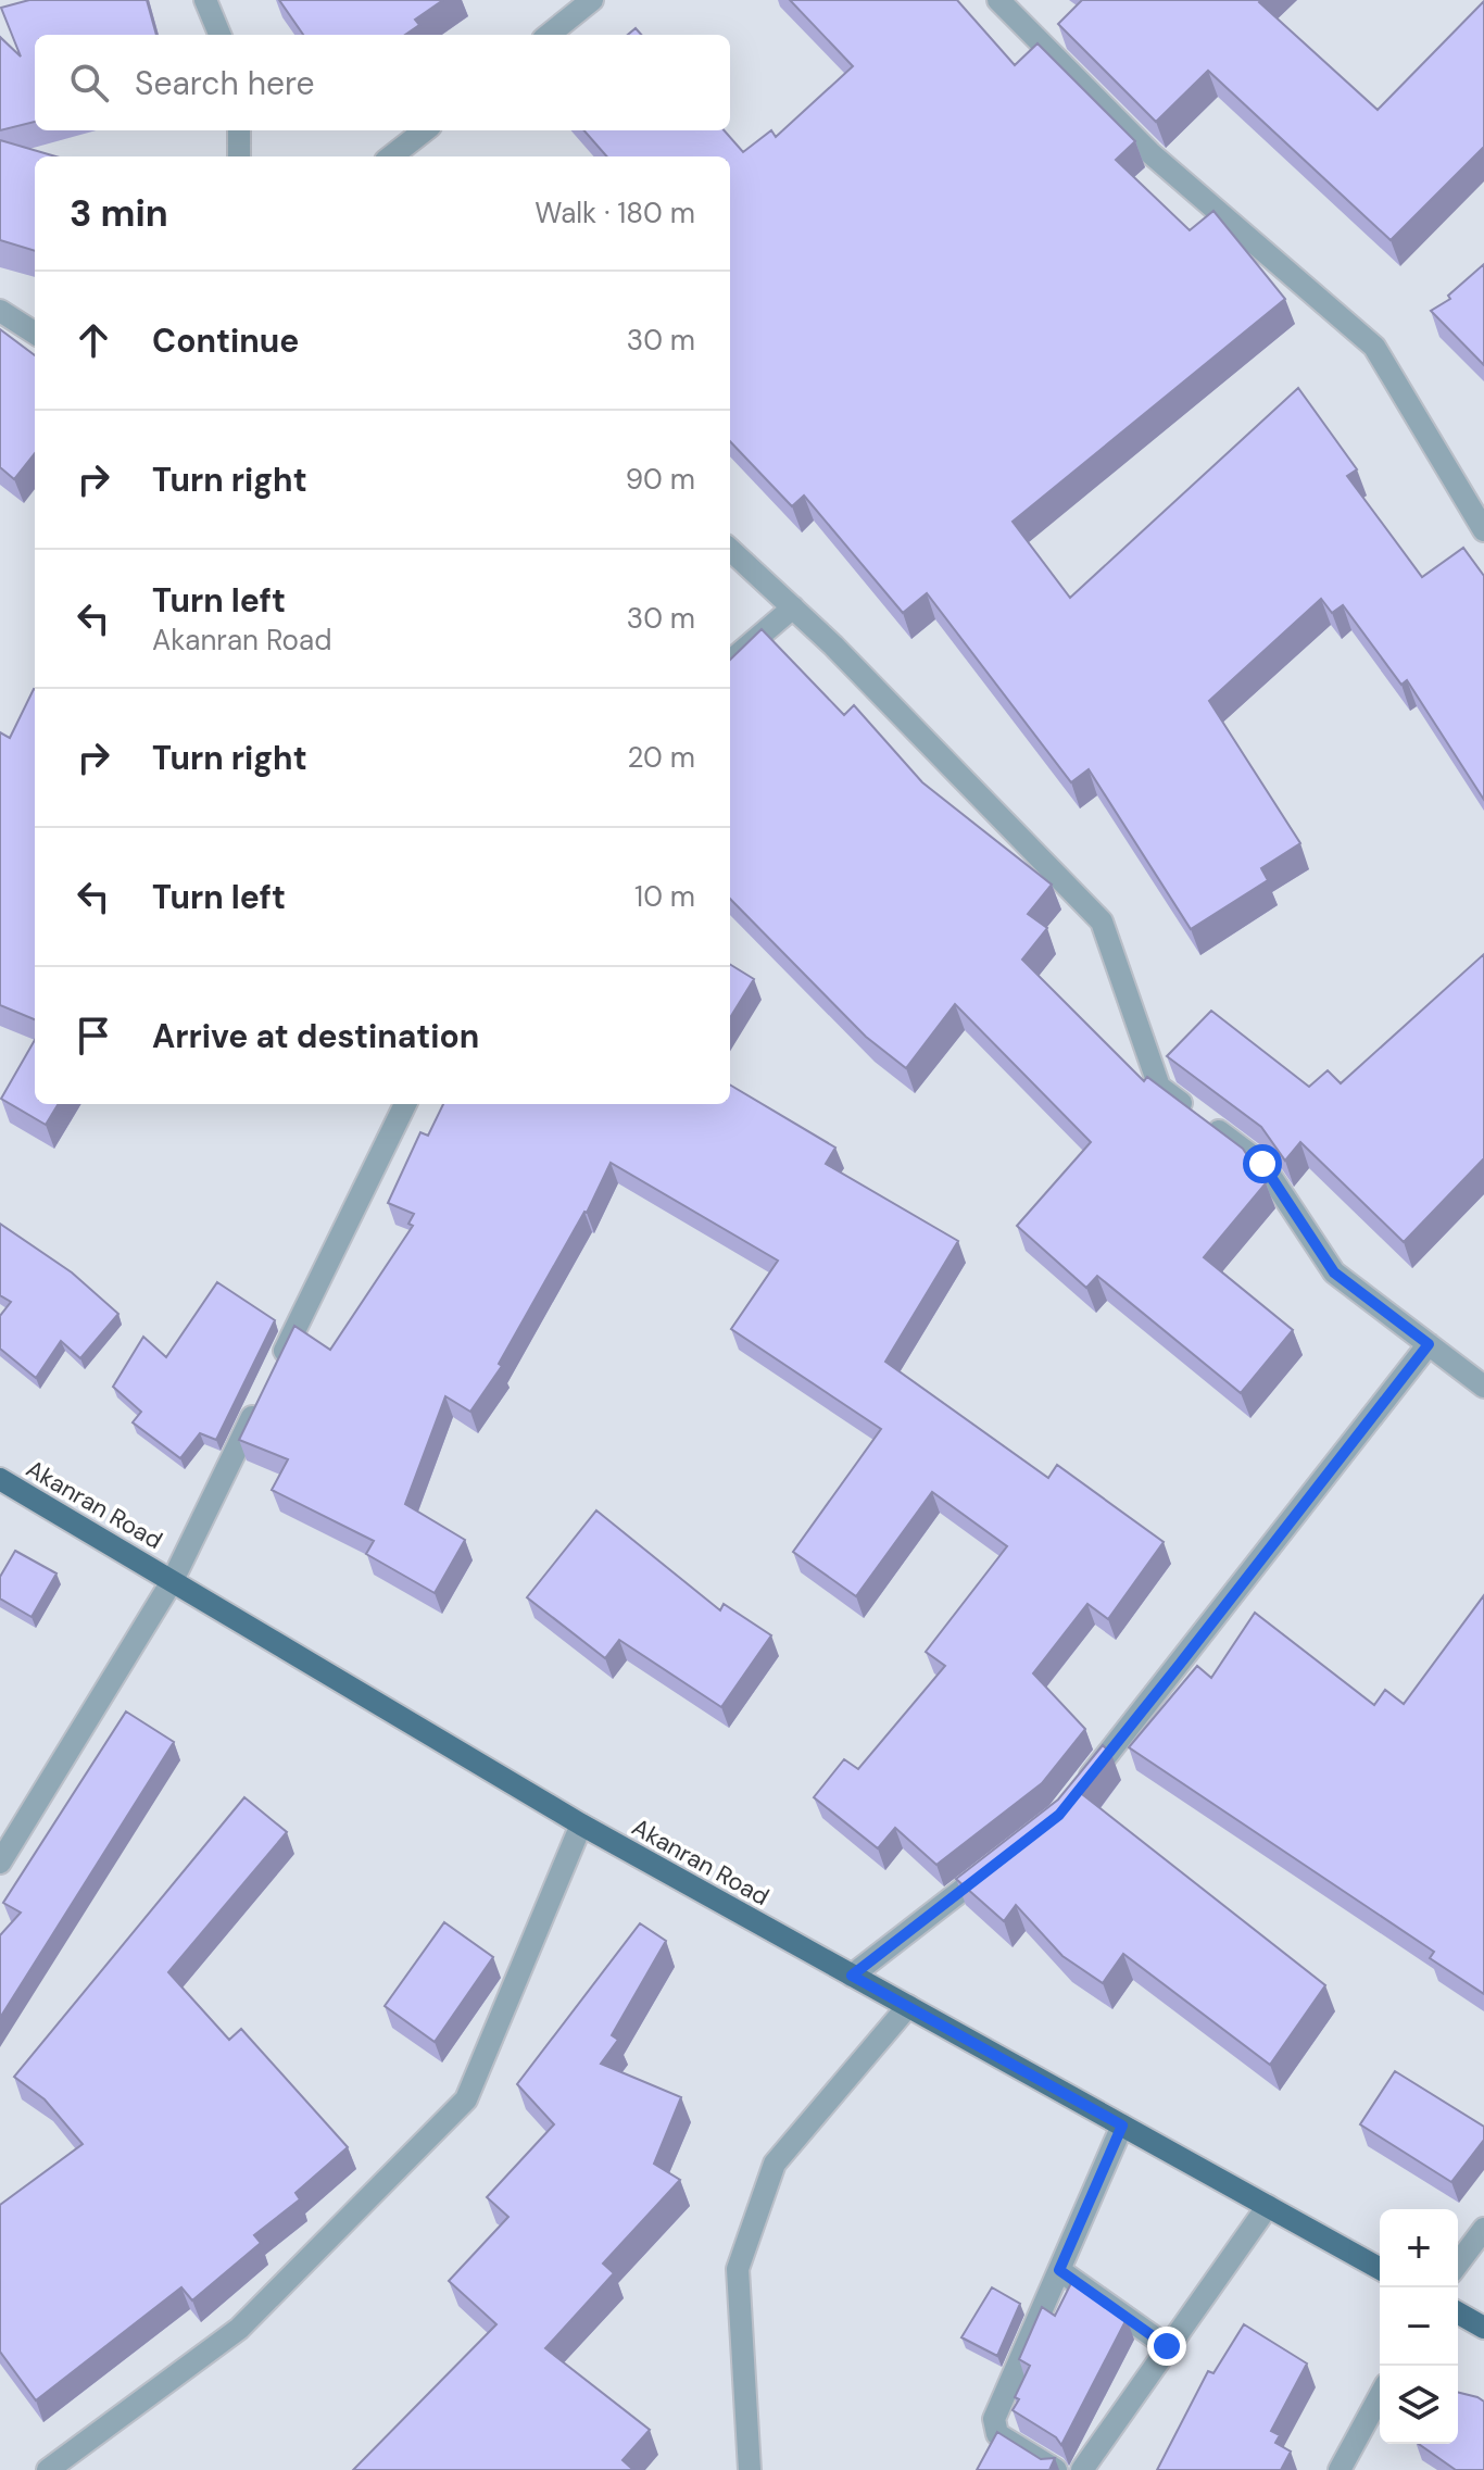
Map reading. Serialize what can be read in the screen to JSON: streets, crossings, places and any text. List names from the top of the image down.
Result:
{
  "streets": {
    "main road": ["Akanran Road"]
  },
  "page": {
    "search": "Search here",
    "heading": ["3 min", "Walk · 180 m"],
    "list": [
      ["Continue", "30 m"],
      ["Turn right", "90 m"],
      ["Turn left", "Akanran Road", "30 m"],
      ["Turn right", "20 m"],
      ["Turn left", "10 m"],
      "Arrive at destination"
    ],
    "map_buttons": ["+", "−"]
  }
}
